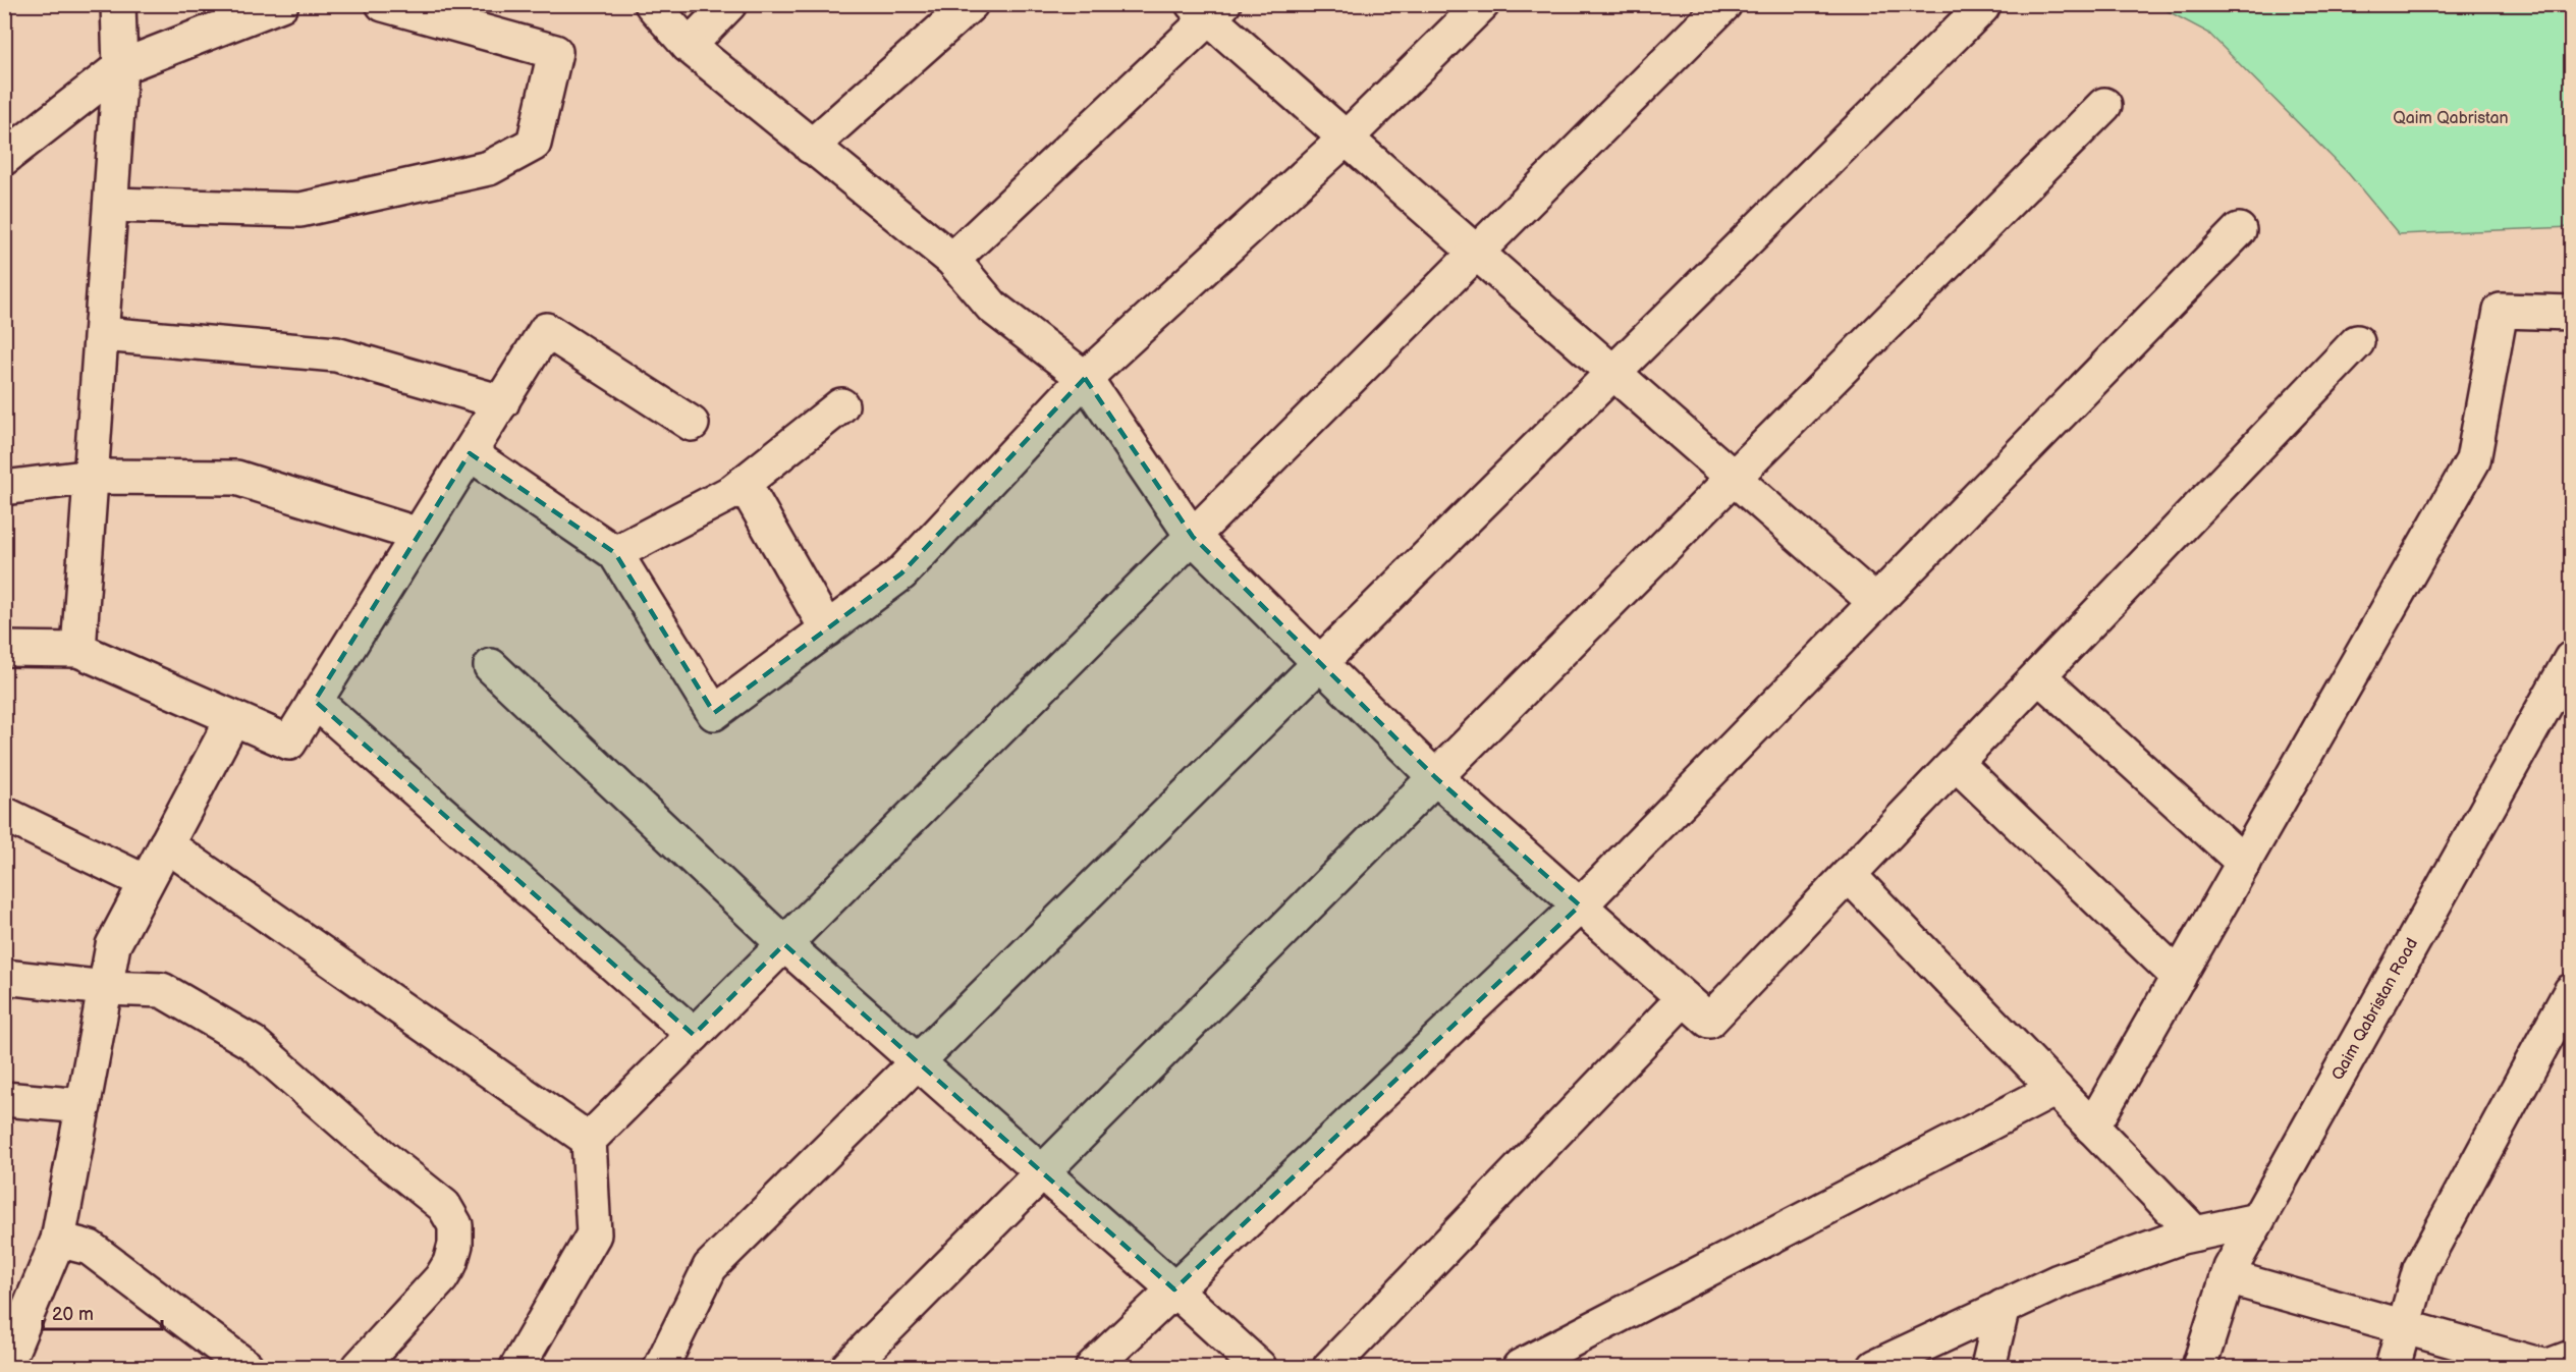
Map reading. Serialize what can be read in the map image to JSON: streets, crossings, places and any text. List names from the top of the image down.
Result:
{
  "streets": {
    "street": ["Qaim Qabristan Road"]
  },
  "parks": ["Qaim Qabristan"],
  "scale_bar": "20 m"
}
